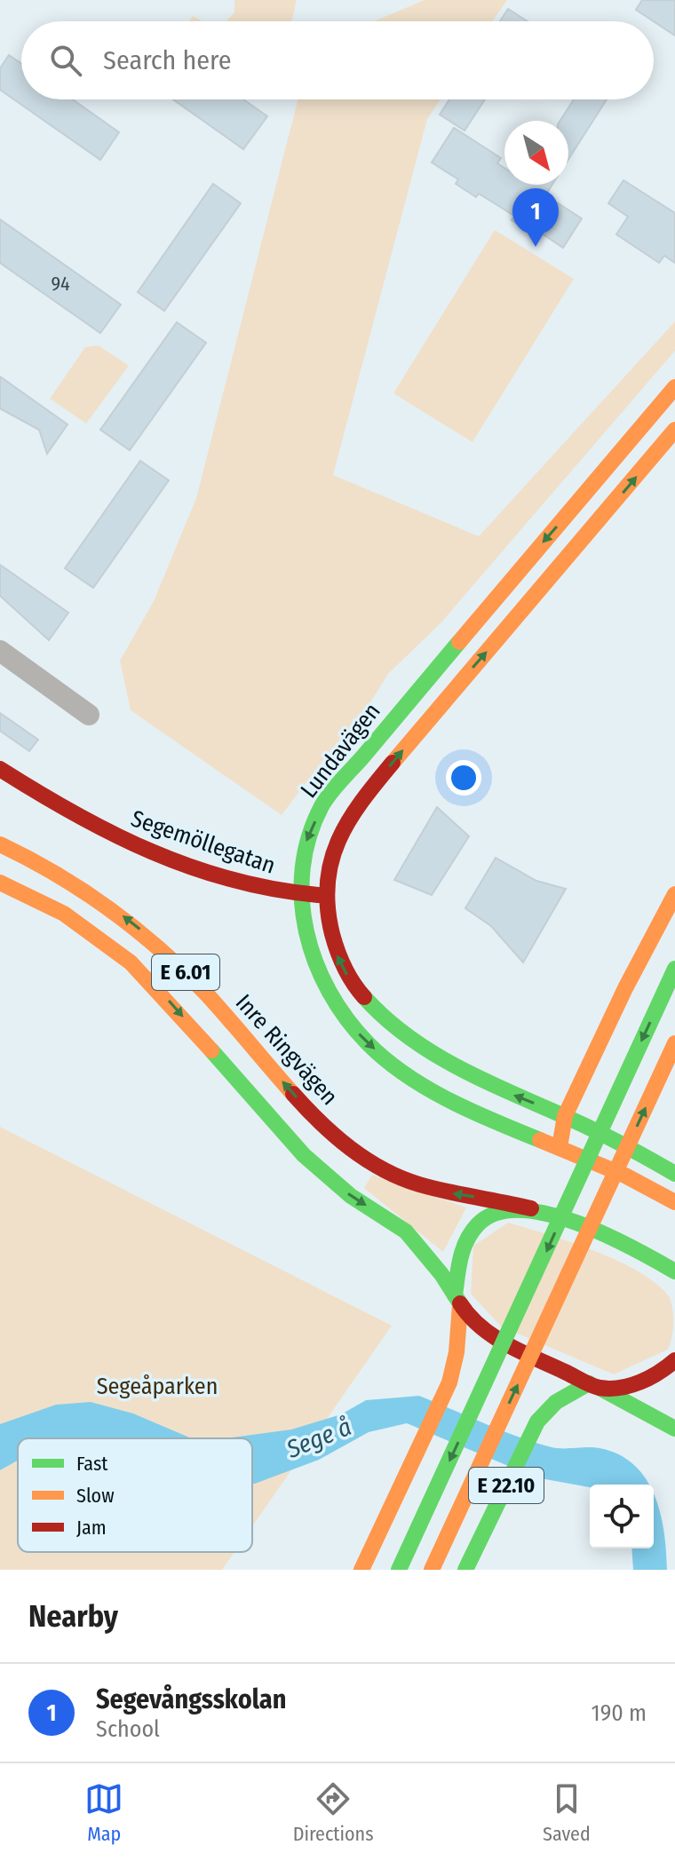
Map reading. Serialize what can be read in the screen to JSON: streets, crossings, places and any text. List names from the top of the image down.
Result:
{
  "streets": {
    "main road": [
      "Lundavägen",
      "Segemöllegatan",
      "E 6.01",
      "Inre Ringvägen",
      "E 22.10"
    ]
  },
  "crossings": [
    ["Lundavägen", "Segemöllegatan"]
  ],
  "water": ["Sege å"],
  "parks": ["Segeåparken"],
  "house_numbers": ["94"],
  "legend": ["Fast", "Slow", "Jam"],
  "north": "bottom right",
  "page": {
    "search": "Search here",
    "pins": "1",
    "heading": "Nearby",
    "list": [
      {
        "mark": "1",
        "name": "Segevångsskolan",
        "note": "School",
        "value": "190 m"
      }
    ],
    "nav": ["Map", "Directions", "Saved"]
  }
}
